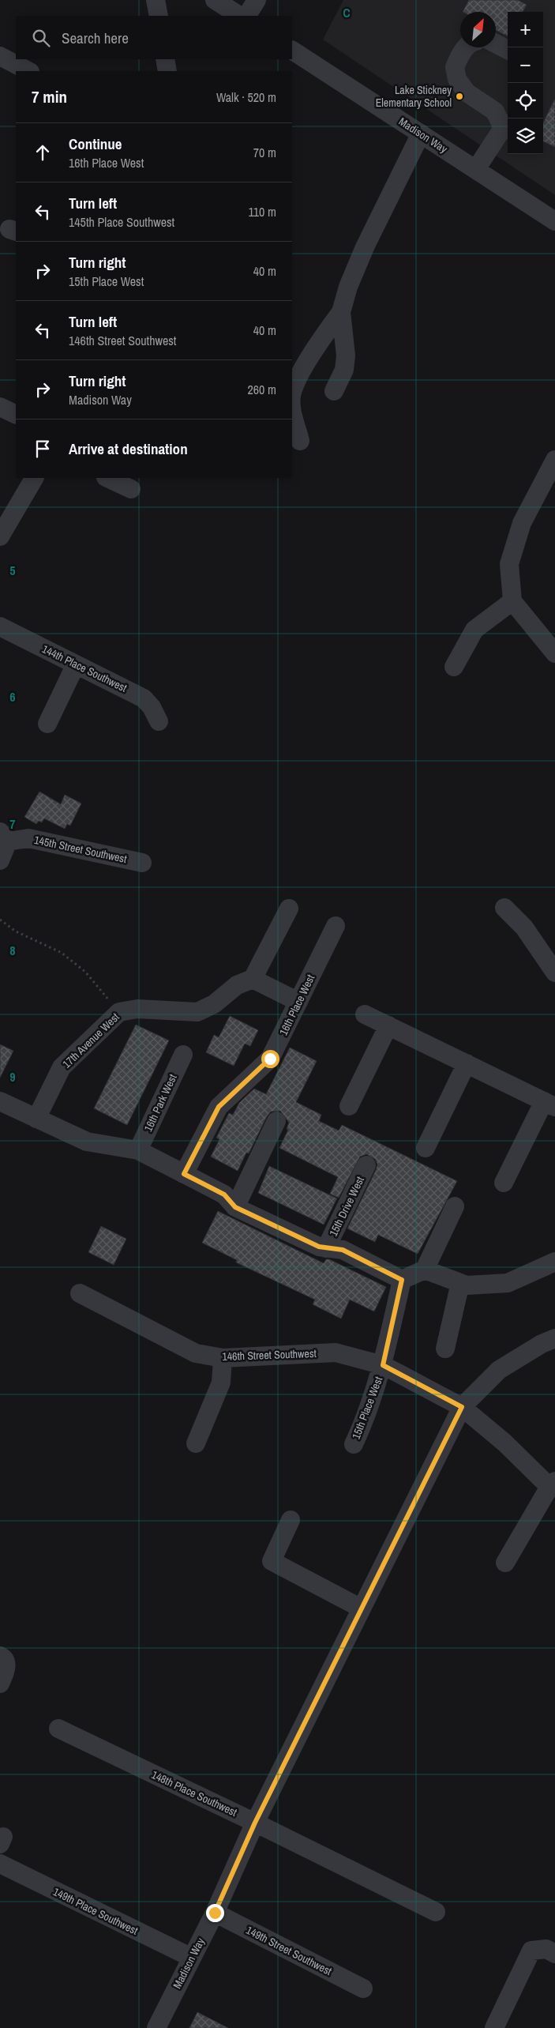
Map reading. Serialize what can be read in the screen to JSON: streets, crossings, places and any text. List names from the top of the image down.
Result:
{
  "streets": {
    "street": [
      "Madison Way",
      "144th Place Southwest",
      "145th Street Southwest",
      "16th Place West",
      "17th Avenue West",
      "16th Park West",
      "15th Drive West",
      "146th Street Southwest",
      "15th Place West",
      "148th Place Southwest",
      "149th Place Southwest",
      "149th Street Southwest"
    ]
  },
  "crossings": [
    ["Madison Way", "146th Street Southwest"],
    ["Madison Way", "148th Place Southwest"],
    ["Madison Way", "149th Place Southwest"],
    ["Madison Way", "149th Street Southwest"],
    ["146th Street Southwest", "15th Place West"]
  ],
  "places": ["Lake Stickney Elementary School"],
  "north": "top right",
  "page": {
    "map_buttons": ["+", "−"],
    "search": "Search here",
    "heading": ["7 min", "Walk · 520 m"],
    "list": [
      ["Continue", "16th Place West", "70 m"],
      ["Turn left", "145th Place Southwest", "110 m"],
      ["Turn right", "15th Place West", "40 m"],
      ["Turn left", "146th Street Southwest", "40 m"],
      ["Turn right", "Madison Way", "260 m"],
      "Arrive at destination"
    ]
  },
  "grid": {
    "columns": ["C"],
    "rows": [
      "5",
      "6",
      "7",
      "8",
      "9"
    ]
  }
}
